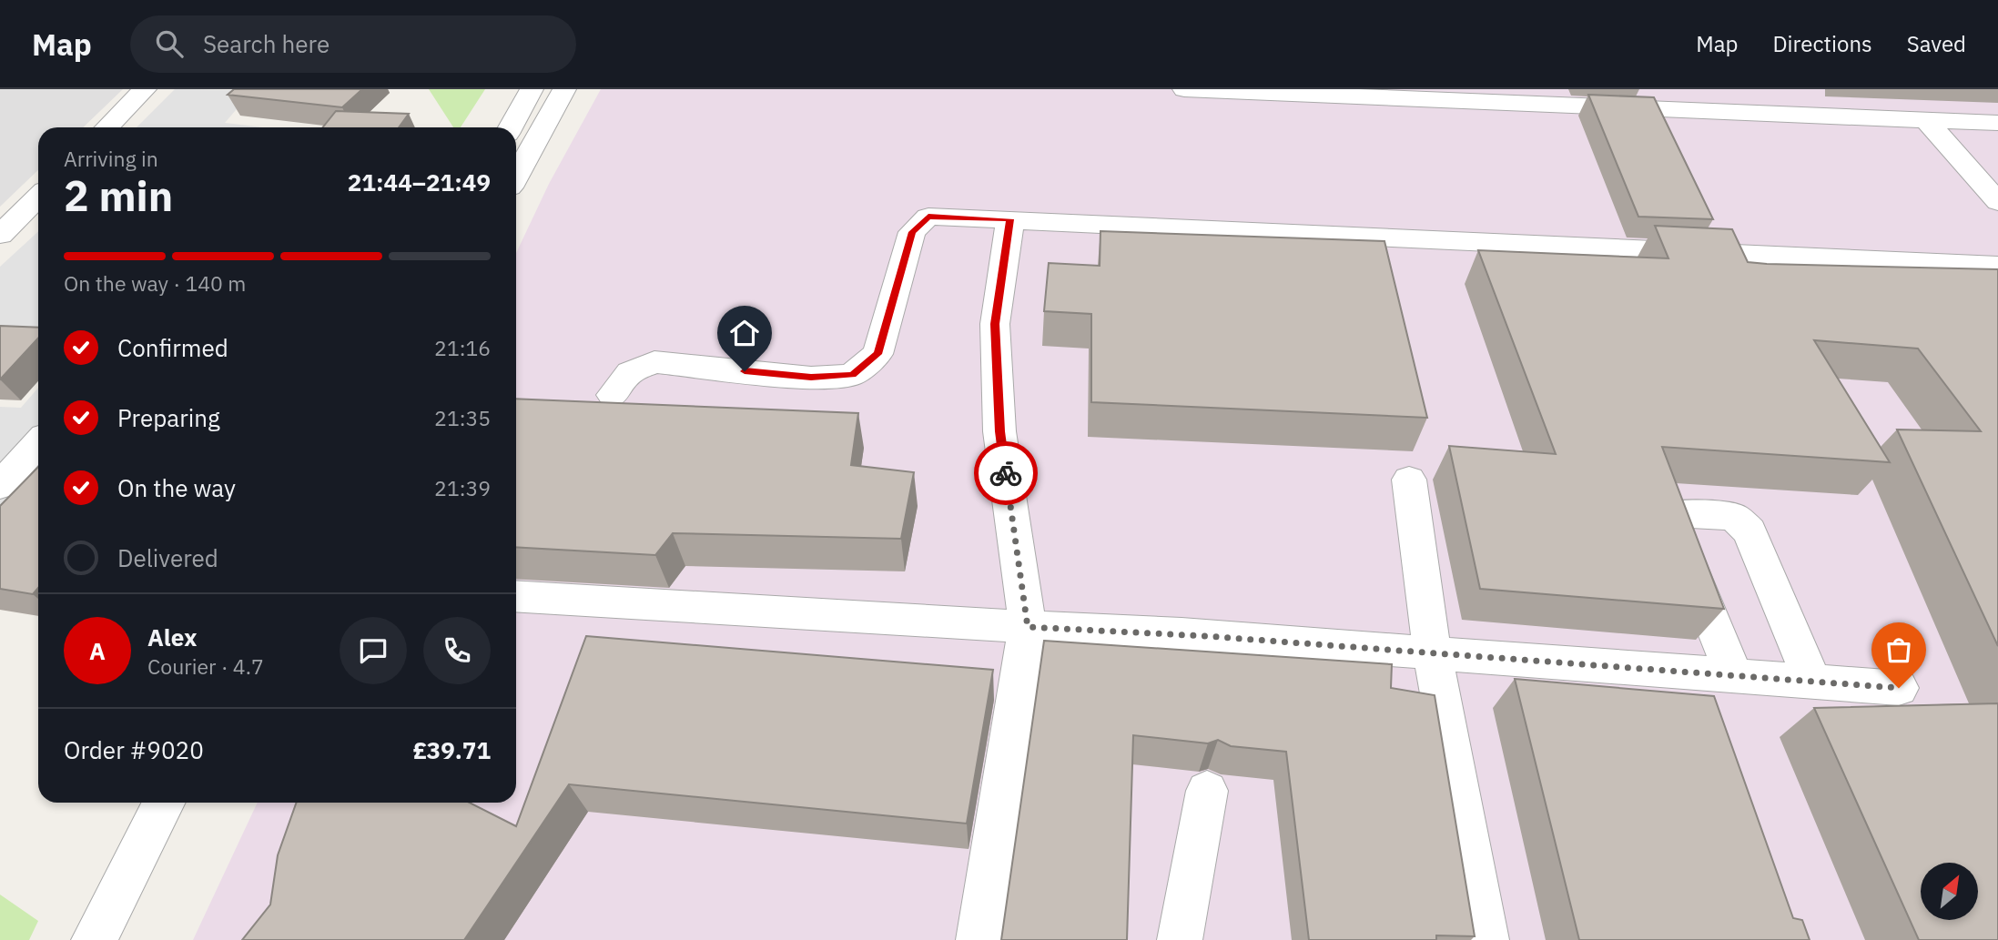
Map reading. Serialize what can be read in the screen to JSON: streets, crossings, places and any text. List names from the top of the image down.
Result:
{
  "north": "top right",
  "page": {
    "header": "Map",
    "search": "Search here",
    "nav": ["Map", "Directions", "Saved"],
    "heading": ["2 min", "Arriving in", "21:44–21:49"],
    "panel": [
      "Alex",
      "Courier · 4.7",
      "Order #9020",
      "£39.71"
    ],
    "bar": "On the way · 140 m",
    "list": [
      ["Confirmed", "21:16"],
      ["Preparing", "21:35"],
      ["On the way", "21:39"],
      "Delivered"
    ],
    "round": "A"
  }
}
